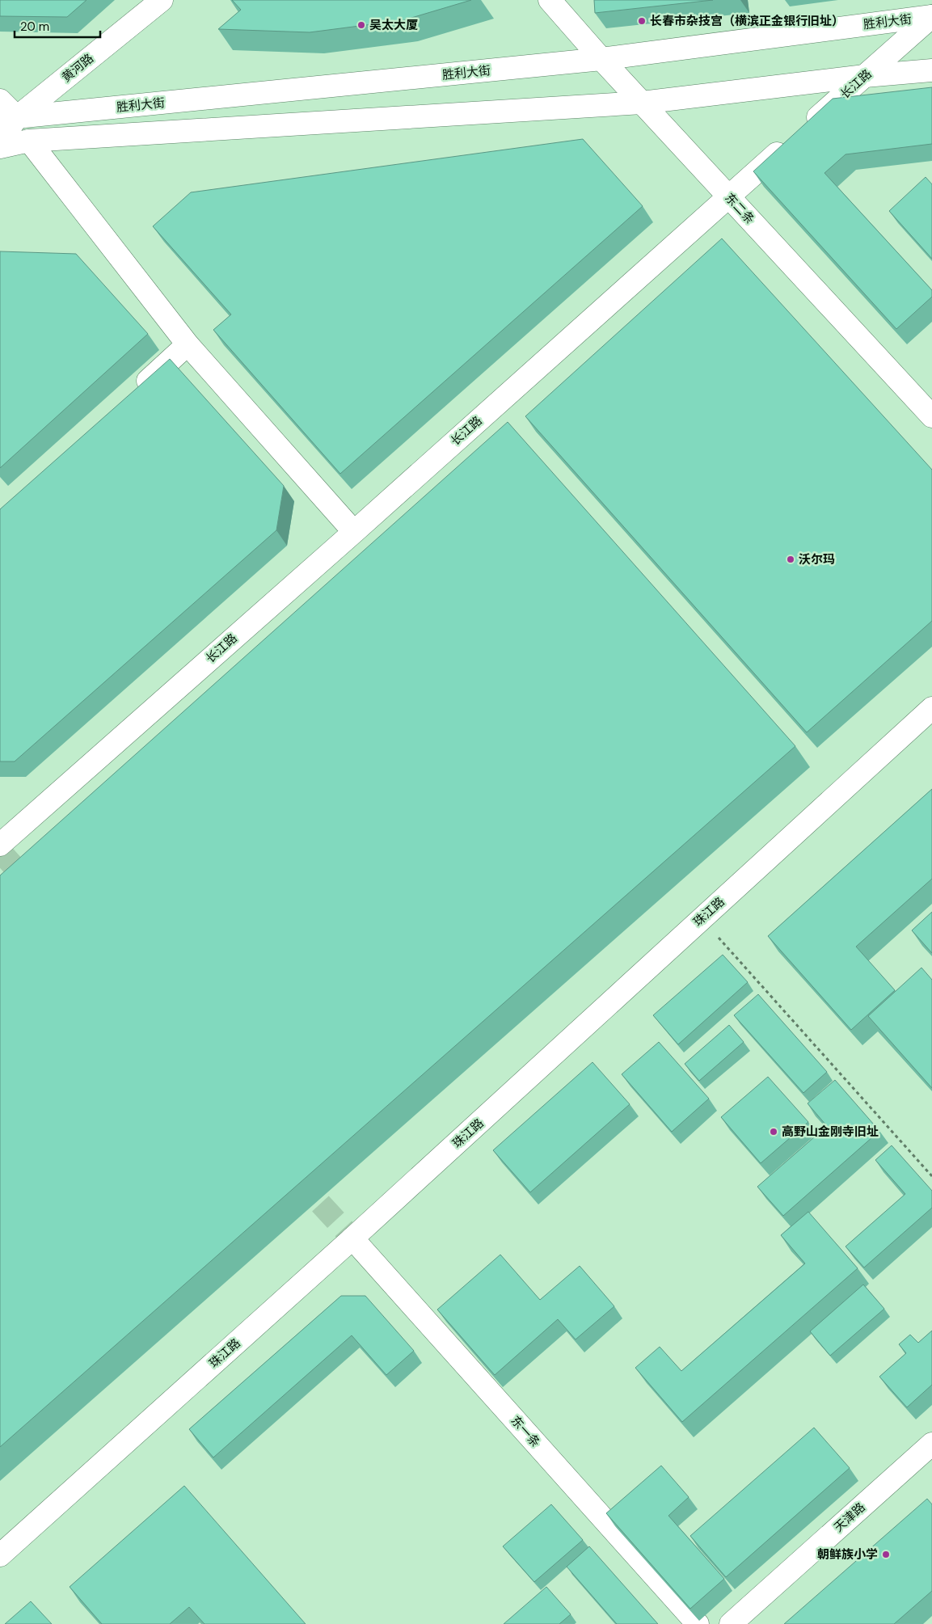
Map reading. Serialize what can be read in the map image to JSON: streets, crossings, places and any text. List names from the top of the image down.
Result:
{
  "streets": {
    "main road": [
      "胜利大街",
      "黄河路",
      "长江路",
      "东二条",
      "珠江路",
      "东一条",
      "天津路"
    ]
  },
  "crossings": [
    ["胜利大街", "黄河路"],
    ["胜利大街", "长江路"],
    ["胜利大街", "东二条"],
    ["长江路", "东二条"],
    ["珠江路", "东一条"]
  ],
  "places": [
    "长春市杂技宫（横滨正金银行旧址）",
    "吴太大厦",
    "沃尔玛",
    "高野山金刚寺旧址",
    "朝鲜族小学"
  ],
  "scale_bar": "20 m"
}
